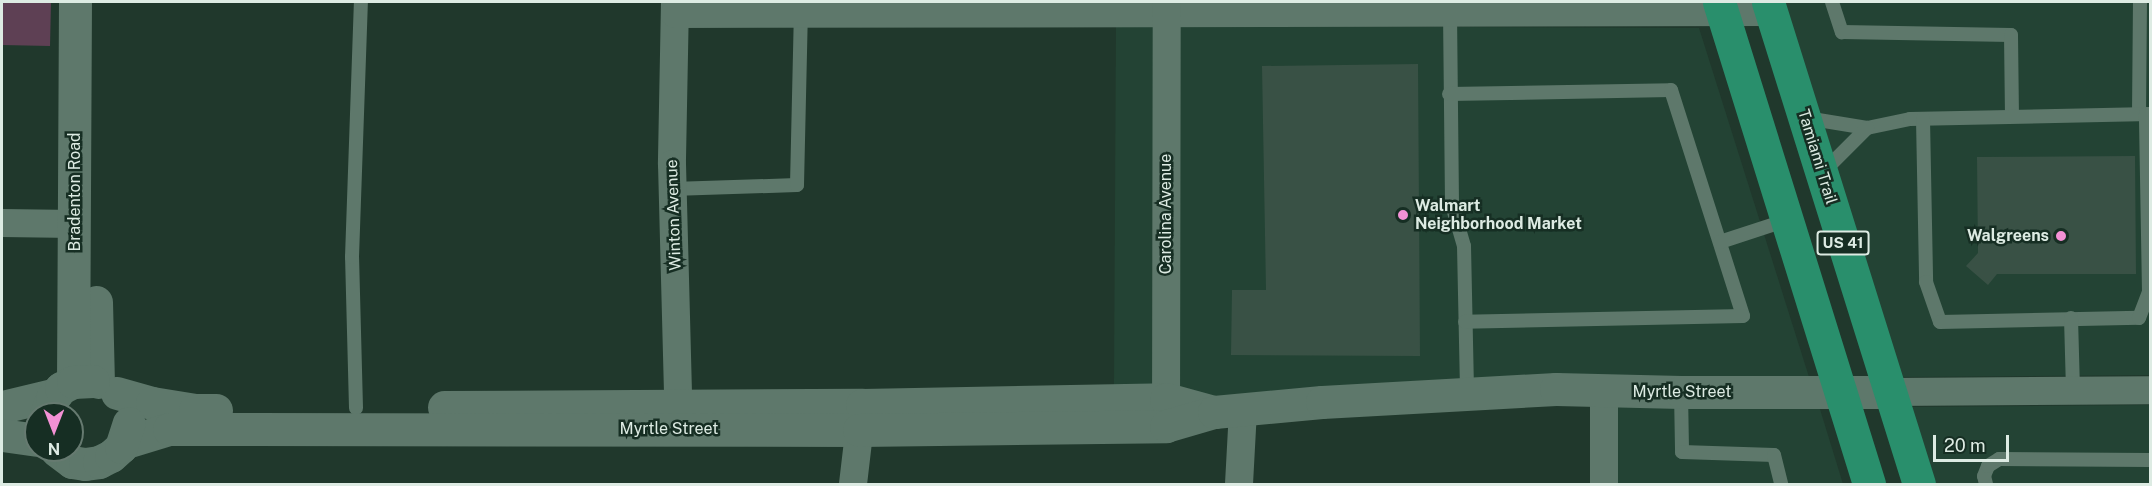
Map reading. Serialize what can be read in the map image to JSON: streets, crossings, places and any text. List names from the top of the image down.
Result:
{
  "streets": {
    "main road": ["Tamiami Trail", "US 41"],
    "street": [
      "Bradenton Road",
      "Carolina Avenue",
      "Winton Avenue",
      "Myrtle Street"
    ]
  },
  "crossings": [
    ["Tamiami Trail", "Myrtle Street"],
    ["Bradenton Road", "Myrtle Street"],
    ["Carolina Avenue", "Myrtle Street"],
    ["Winton Avenue", "Myrtle Street"],
    ["US 41", "Myrtle Street"]
  ],
  "places": ["Walmart Neighborhood Market", "Walgreens"],
  "scale_bar": "20 m",
  "north": "bottom"
}
